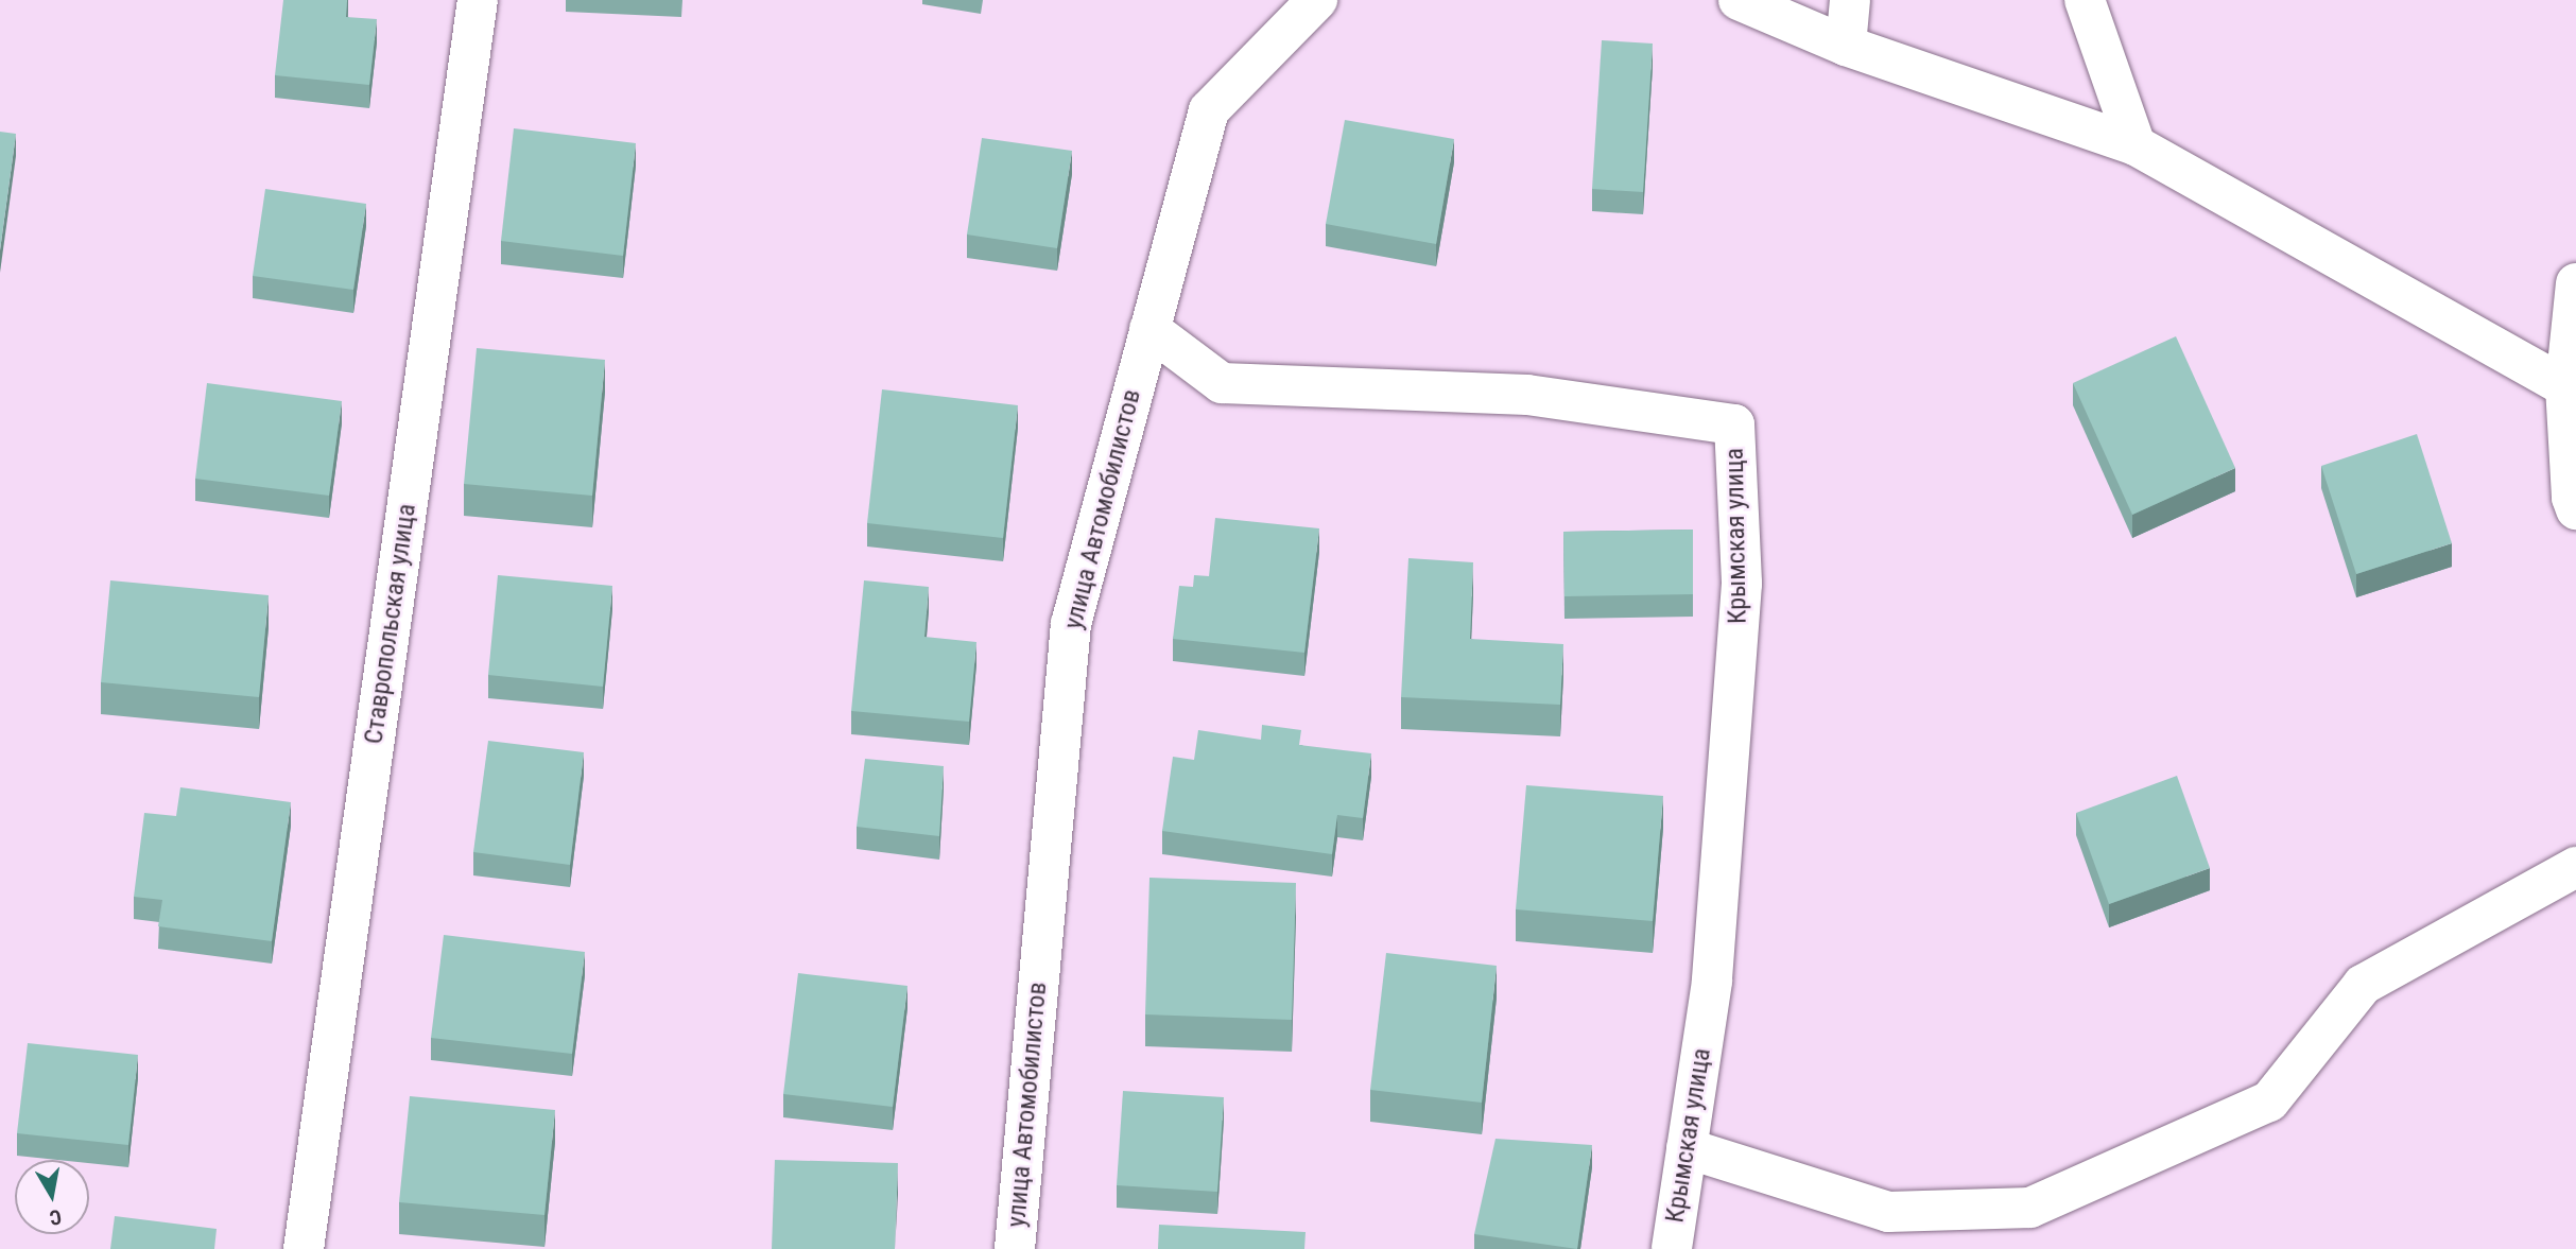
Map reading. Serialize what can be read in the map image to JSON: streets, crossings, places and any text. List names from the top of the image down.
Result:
{
  "streets": {
    "street": ["улица Автомобилистов", "Крымская улица", "Ставропольская улица"]
  },
  "crossings": [
    ["улица Автомобилистов", "Крымская улица"]
  ],
  "north": "bottom"
}
